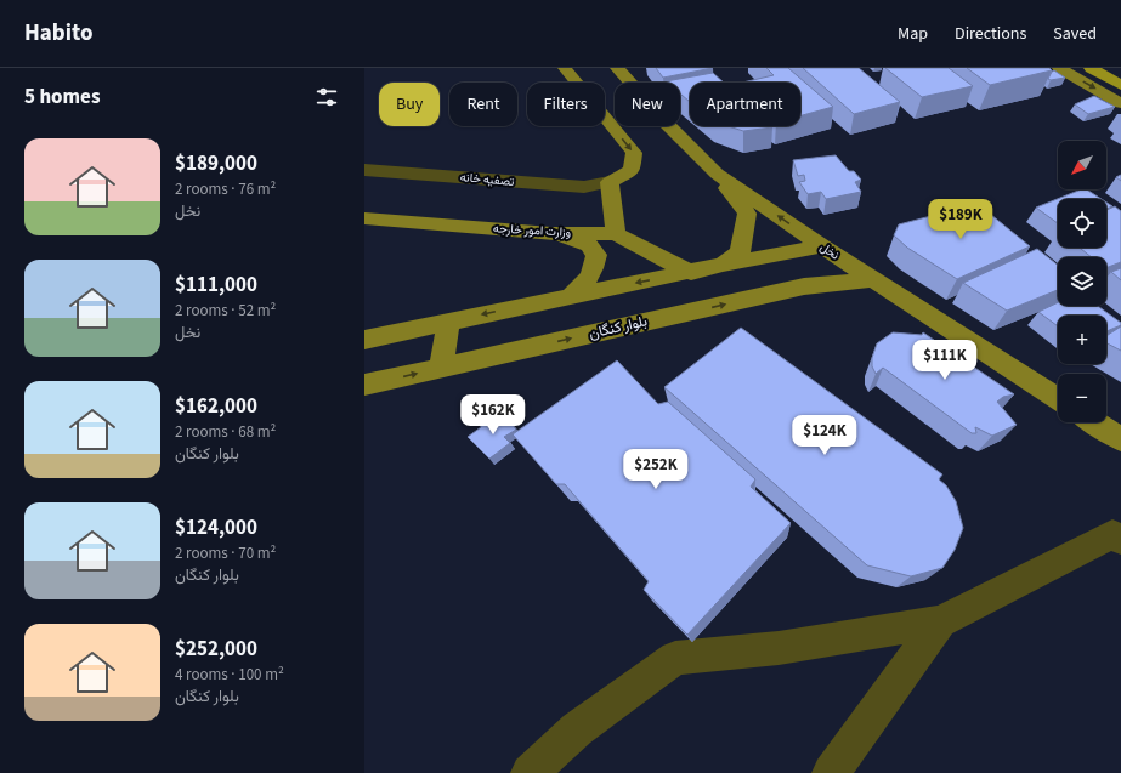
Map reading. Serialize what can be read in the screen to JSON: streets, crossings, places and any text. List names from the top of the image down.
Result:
{
  "streets": {
    "main road": ["وزارت امور خارجه", "نخل", "بلوار کنگان"],
    "street": ["تصفیه خانه"]
  },
  "crossings": [
    ["نخل", "بلوار کنگان"]
  ],
  "north": "bottom left",
  "page": {
    "header": "Habito",
    "nav": ["Map", "Directions", "Saved"],
    "heading": "5 homes",
    "chip": [
      "Buy",
      "Rent",
      "Filters",
      "New",
      "Apartment"
    ],
    "list": [
      {
        "name": "$189,000",
        "note": "2 rooms · 76 m² · نخل"
      },
      {
        "name": "$111,000",
        "note": "2 rooms · 52 m² · نخل"
      },
      {
        "name": "$162,000",
        "note": "2 rooms · 68 m² · بلوار کنگان"
      },
      {
        "name": "$124,000",
        "note": "2 rooms · 70 m² · بلوار کنگان"
      },
      {
        "name": "$252,000",
        "note": "4 rooms · 100 m² · بلوار کنگان"
      }
    ],
    "map_buttons": ["+", "−"],
    "price": [
      "$189K",
      "$111K",
      "$162K",
      "$124K",
      "$252K"
    ]
  }
}
